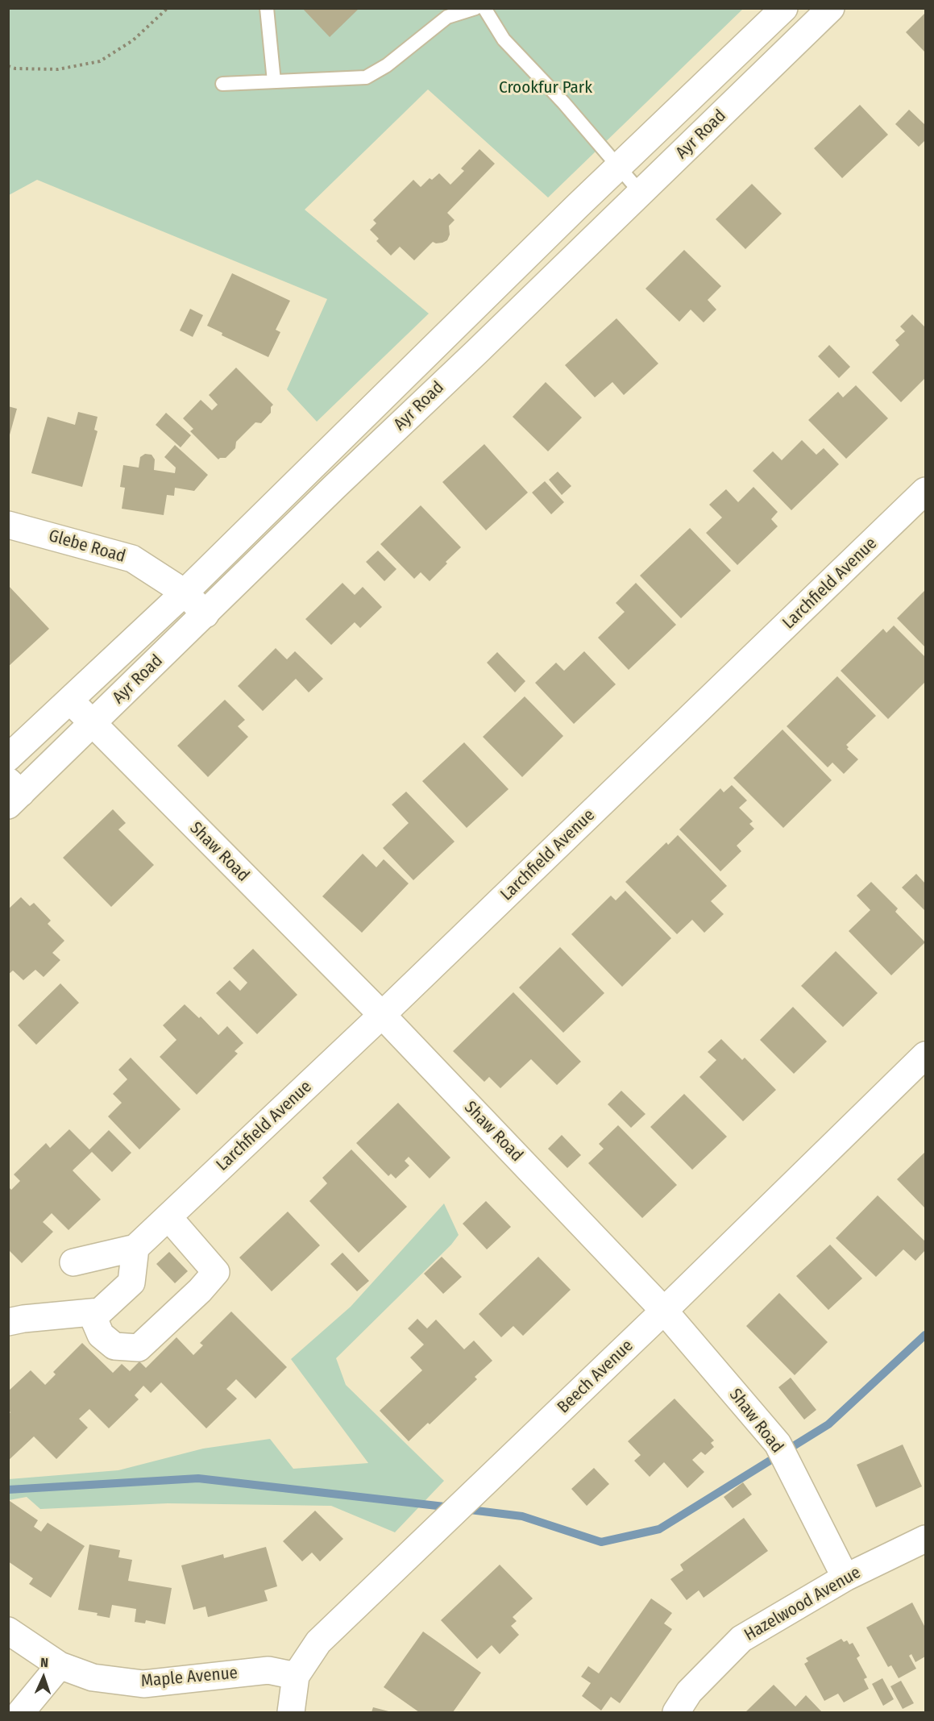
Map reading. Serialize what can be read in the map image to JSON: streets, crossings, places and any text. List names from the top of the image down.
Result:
{
  "streets": {
    "street": [
      "Ayr Road",
      "Glebe Road",
      "Larchfield Avenue",
      "Shaw Road",
      "Beech Avenue",
      "Hazelwood Avenue",
      "Maple Avenue"
    ]
  },
  "crossings": [
    ["Ayr Road", "Glebe Road"],
    ["Ayr Road", "Shaw Road"],
    ["Larchfield Avenue", "Shaw Road"],
    ["Shaw Road", "Beech Avenue"],
    ["Shaw Road", "Hazelwood Avenue"],
    ["Beech Avenue", "Maple Avenue"]
  ],
  "parks": ["Crookfur Park"],
  "north": "top"
}
